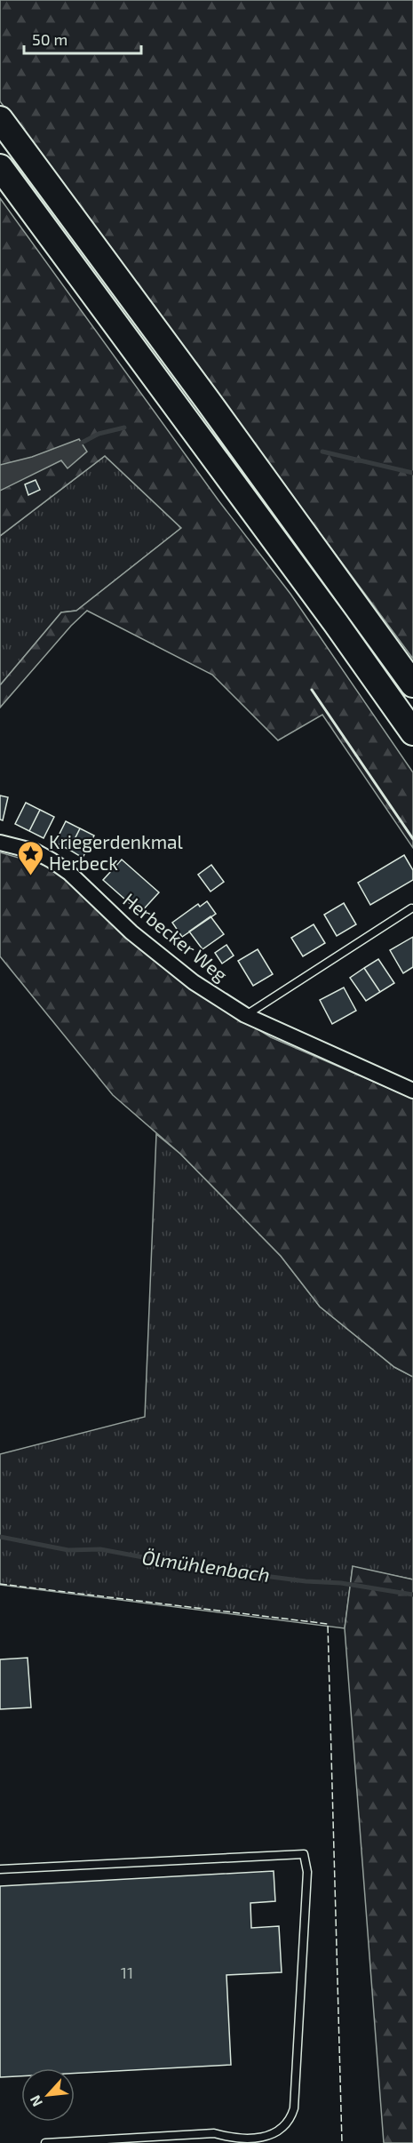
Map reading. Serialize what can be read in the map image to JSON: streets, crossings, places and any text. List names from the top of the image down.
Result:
{
  "streets": {
    "street": ["Herbecker Weg"]
  },
  "water": ["Ölmühlenbach"],
  "places": {
    "place": ["Kriegerdenkmal Herbeck"]
  },
  "house_numbers": ["11"],
  "scale_bar": "50 m",
  "north": "bottom left"
}
